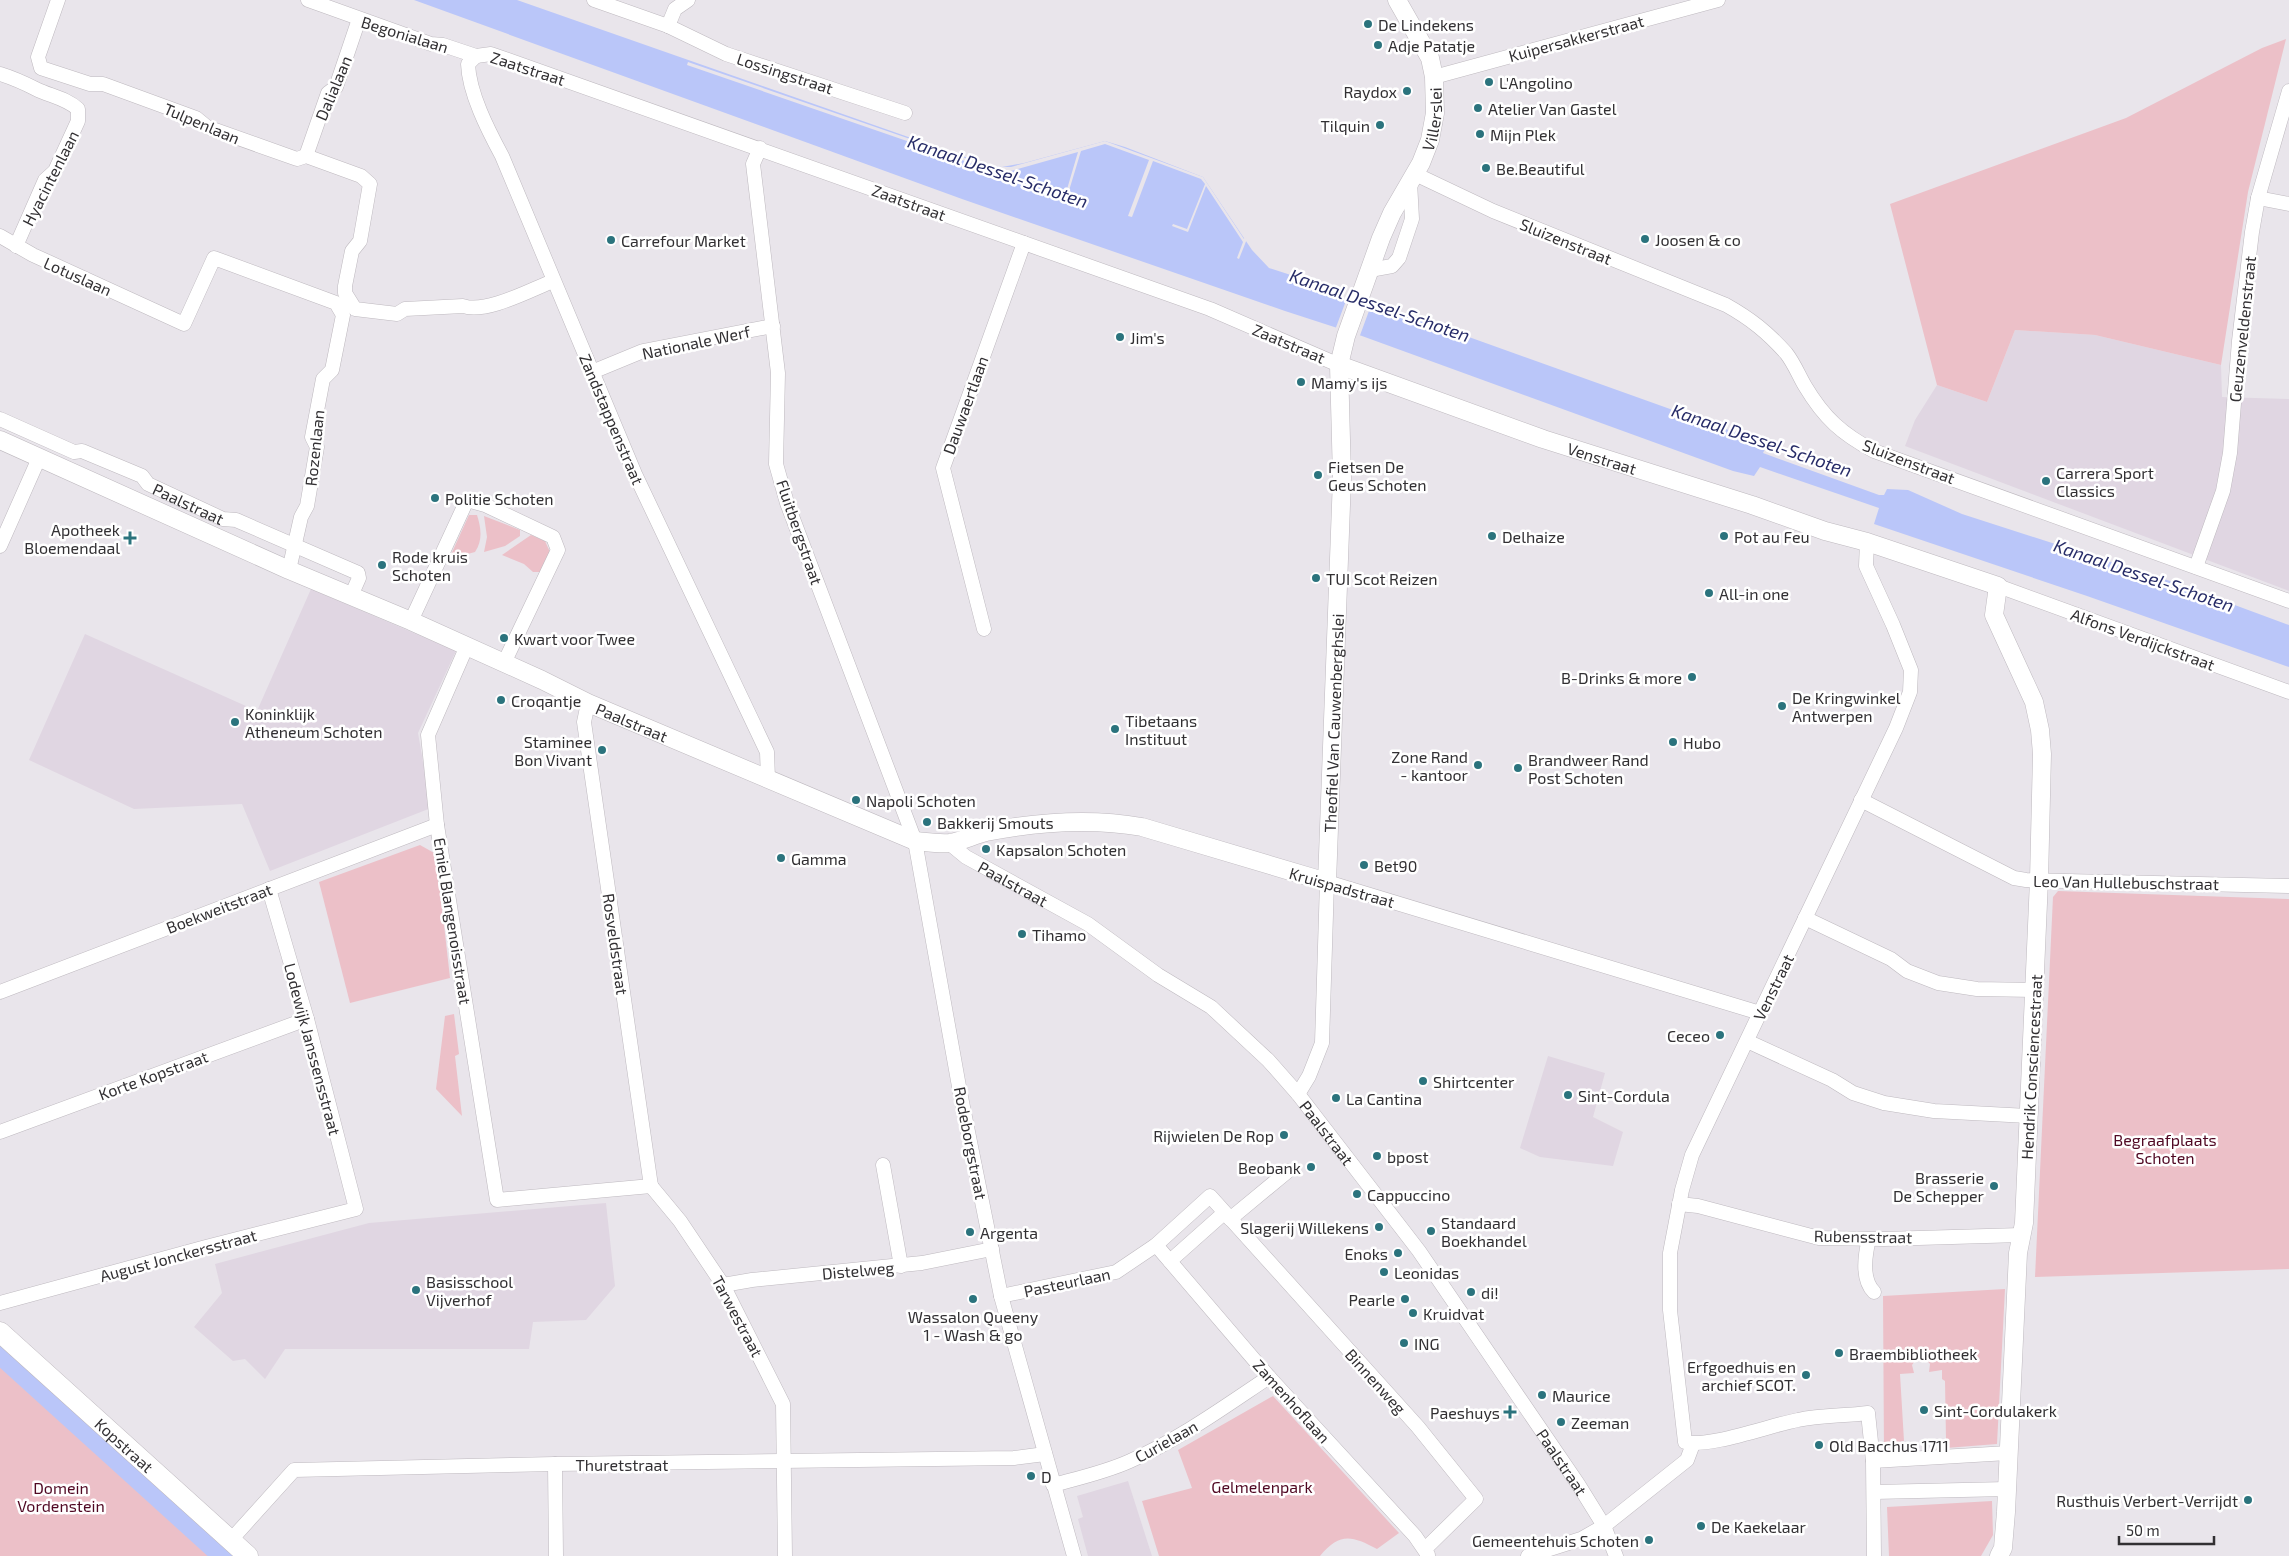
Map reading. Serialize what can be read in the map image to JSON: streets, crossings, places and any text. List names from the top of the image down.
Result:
{
  "streets": {
    "main road": ["Kopstraat"],
    "street": [
      "Begonialaan",
      "Kuipersakkerstraat",
      "Zaatstraat",
      "Lossingstraat",
      "Dalialaan",
      "Villerslei",
      "Tulpenlaan",
      "Hyacintenlaan",
      "Sluizenstraat",
      "Lotuslaan",
      "Geuzenveldenstraat",
      "Nationale Werf",
      "Dauwaertlaan",
      "Zandstappenstraat",
      "Rozenlaan",
      "Venstraat",
      "Paalstraat",
      "Fluitbergstraat",
      "Alfons Verdijckstraat",
      "Theofiel Van Cauwenberghslei",
      "Leo Van Hullebuschstraat",
      "Kruispadstraat",
      "Boekweitstraat",
      "Emiel Blangenoisstraat",
      "Rosveldstraat",
      "Lodewijk Janssensstraat",
      "Hendrik Consciencestraat",
      "Korte Kopstraat",
      "Rodeborgstraat",
      "Rubensstraat",
      "August Jonckersstraat",
      "Distelweg",
      "Pasteurlaan",
      "Tarwestraat",
      "Binnenweg",
      "Zamenhoflaan",
      "Curielaan",
      "Thuretstraat"
    ]
  },
  "crossings": [
    ["Begonialaan", "Zaatstraat"],
    ["Begonialaan", "Dalialaan"],
    ["Begonialaan", "Zandstappenstraat"],
    ["Kuipersakkerstraat", "Villerslei"],
    ["Zaatstraat", "Dauwaertlaan"],
    ["Zaatstraat", "Zandstappenstraat"],
    ["Zaatstraat", "Venstraat"],
    ["Zaatstraat", "Fluitbergstraat"],
    ["Zaatstraat", "Theofiel Van Cauwenberghslei"],
    ["Dalialaan", "Tulpenlaan"],
    ["Villerslei", "Sluizenstraat"],
    ["Villerslei", "Theofiel Van Cauwenberghslei"],
    ["Tulpenlaan", "Zandstappenstraat"],
    ["Hyacintenlaan", "Lotuslaan"],
    ["Sluizenstraat", "Geuzenveldenstraat"],
    ["Lotuslaan", "Rozenlaan"],
    ["Nationale Werf", "Zandstappenstraat"],
    ["Nationale Werf", "Fluitbergstraat"],
    ["Zandstappenstraat", "Paalstraat"],
    ["Rozenlaan", "Paalstraat"],
    ["Venstraat", "Alfons Verdijckstraat"],
    ["Venstraat", "Theofiel Van Cauwenberghslei"],
    ["Venstraat", "Leo Van Hullebuschstraat"],
    ["Venstraat", "Kruispadstraat"],
    ["Venstraat", "Hendrik Consciencestraat"],
    ["Venstraat", "Rubensstraat"],
    ["Paalstraat", "Fluitbergstraat"],
    ["Paalstraat", "Theofiel Van Cauwenberghslei"],
    ["Paalstraat", "Kruispadstraat"],
    ["Paalstraat", "Emiel Blangenoisstraat"],
    ["Paalstraat", "Rosveldstraat"],
    ["Paalstraat", "Rodeborgstraat"],
    ["Fluitbergstraat", "Kruispadstraat"],
    ["Fluitbergstraat", "Rodeborgstraat"],
    ["Alfons Verdijckstraat", "Hendrik Consciencestraat"],
    ["Theofiel Van Cauwenberghslei", "Kruispadstraat"],
    ["Leo Van Hullebuschstraat", "Hendrik Consciencestraat"],
    ["Kruispadstraat", "Rodeborgstraat"],
    ["Boekweitstraat", "Emiel Blangenoisstraat"],
    ["Boekweitstraat", "Lodewijk Janssensstraat"],
    ["Emiel Blangenoisstraat", "Rosveldstraat"],
    ["Emiel Blangenoisstraat", "Tarwestraat"],
    ["Rosveldstraat", "Tarwestraat"],
    ["Lodewijk Janssensstraat", "Korte Kopstraat"],
    ["Lodewijk Janssensstraat", "August Jonckersstraat"],
    ["Hendrik Consciencestraat", "Rubensstraat"],
    ["Rodeborgstraat", "Distelweg"],
    ["Rodeborgstraat", "Pasteurlaan"],
    ["Rodeborgstraat", "Curielaan"],
    ["Rodeborgstraat", "Thuretstraat"],
    ["Distelweg", "Tarwestraat"],
    ["Pasteurlaan", "Binnenweg"],
    ["Pasteurlaan", "Zamenhoflaan"],
    ["Tarwestraat", "Thuretstraat"],
    ["Binnenweg", "Zamenhoflaan"],
    ["Zamenhoflaan", "Curielaan"],
    ["Kopstraat", "Thuretstraat"]
  ],
  "water": ["Kanaal Dessel-Schoten"],
  "parks": ["Begraafplaats Schoten", "Gelmelenpark", "Domein Vordenstein"],
  "places": {
    "other": [
      "De Lindekens",
      "Adje Patatje",
      "L'Angolino",
      "Raydox",
      "Atelier Van Gastel",
      "Tilquin",
      "Mijn Plek",
      "Be.Beautiful",
      "Joosen & co",
      "Carrefour Market",
      "Jim's",
      "Mamy's ijs",
      "Fietsen De Geus Schoten",
      "Carrera Sport Classics",
      "Politie Schoten",
      "Delhaize",
      "Pot au Feu",
      "Rode kruis Schoten",
      "TUI Scot Reizen",
      "All-in one",
      "Kwart voor Twee",
      "B-Drinks & more",
      "Croqantje",
      "De Kringwinkel Antwerpen",
      "Koninklijk Atheneum Schoten",
      "Tibetaans Instituut",
      "Hubo",
      "Staminee Bon Vivant",
      "Zone Rand - kantoor",
      "Brandweer Rand Post Schoten",
      "Napoli Schoten",
      "Bakkerij Smouts",
      "Kapsalon Schoten",
      "Gamma",
      "Bet90",
      "Tihamo",
      "Ceceo",
      "Shirtcenter",
      "Sint-Cordula",
      "La Cantina",
      "Rijwielen De Rop",
      "bpost",
      "Beobank",
      "Brasserie De Schepper",
      "Cappuccino",
      "Slagerij Willekens",
      "Standaard Boekhandel",
      "Argenta",
      "Enoks",
      "Leonidas",
      "Basisschool Vijverhof",
      "di!",
      "Wassalon Queeny 1 - Wash & go",
      "Pearle",
      "Kruidvat",
      "ING",
      "Braembibliotheek",
      "Erfgoedhuis en archief SCOT.",
      "Maurice",
      "Sint-Cordulakerk",
      "Zeeman",
      "Old Bacchus 1711",
      "D",
      "Rusthuis Verbert-Verrijdt",
      "De Kaekelaar",
      "Gemeentehuis Schoten"
    ],
    "health": ["Apotheek Bloemendaal", "Paeshuys"]
  },
  "scale_bar": "50 m"
}
